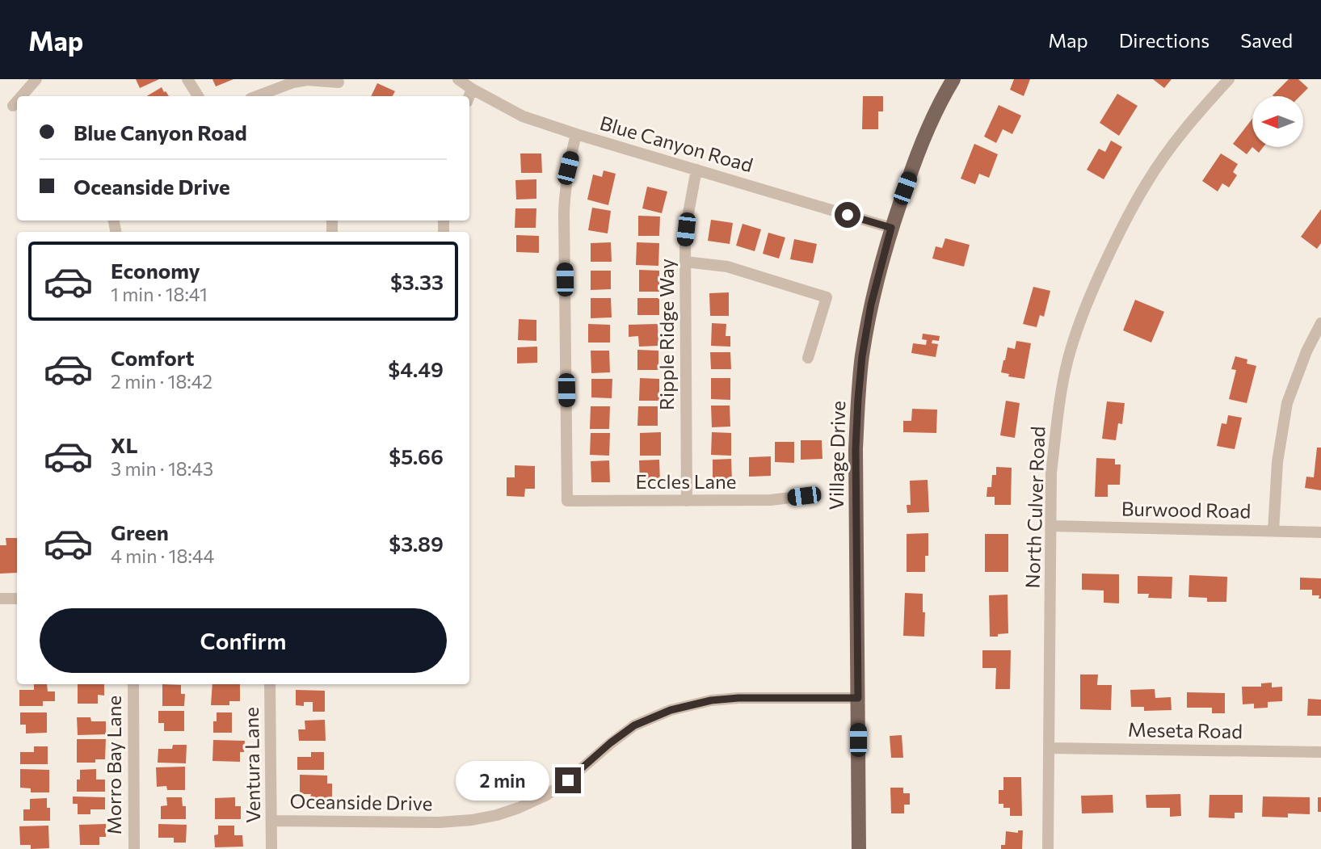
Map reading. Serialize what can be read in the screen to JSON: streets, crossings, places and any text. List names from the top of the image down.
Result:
{
  "streets": {
    "main road": ["Village Drive"],
    "street": [
      "Blue Canyon Road",
      "Ripple Ridge Way",
      "Eccles Lane",
      "North Culver Road",
      "Burwood Road",
      "Meseta Road",
      "Morro Bay Lane",
      "Ventura Lane",
      "Oceanside Drive"
    ]
  },
  "crossings": [
    ["Blue Canyon Road", "Ripple Ridge Way"],
    ["Blue Canyon Road", "Village Drive"],
    ["Blue Canyon Road", "Eccles Lane"],
    ["Ripple Ridge Way", "Eccles Lane"],
    ["Village Drive", "Oceanside Drive"],
    ["North Culver Road", "Burwood Road"],
    ["North Culver Road", "Meseta Road"],
    ["Ventura Lane", "Oceanside Drive"]
  ],
  "north": "left",
  "page": {
    "header": "Map",
    "nav": ["Map", "Directions", "Saved"],
    "banner": ["Blue Canyon Road", "Oceanside Drive"],
    "list": [
      {
        "name": "Economy",
        "note": "1 min · 18:41",
        "value": "$3.33"
      },
      {
        "name": "Comfort",
        "note": "2 min · 18:42",
        "value": "$4.49"
      },
      {
        "name": "XL",
        "note": "3 min · 18:43",
        "value": "$5.66"
      },
      {
        "name": "Green",
        "note": "4 min · 18:44",
        "value": "$3.89"
      }
    ],
    "buttons": "Confirm",
    "bubble": "2 min"
  }
}
